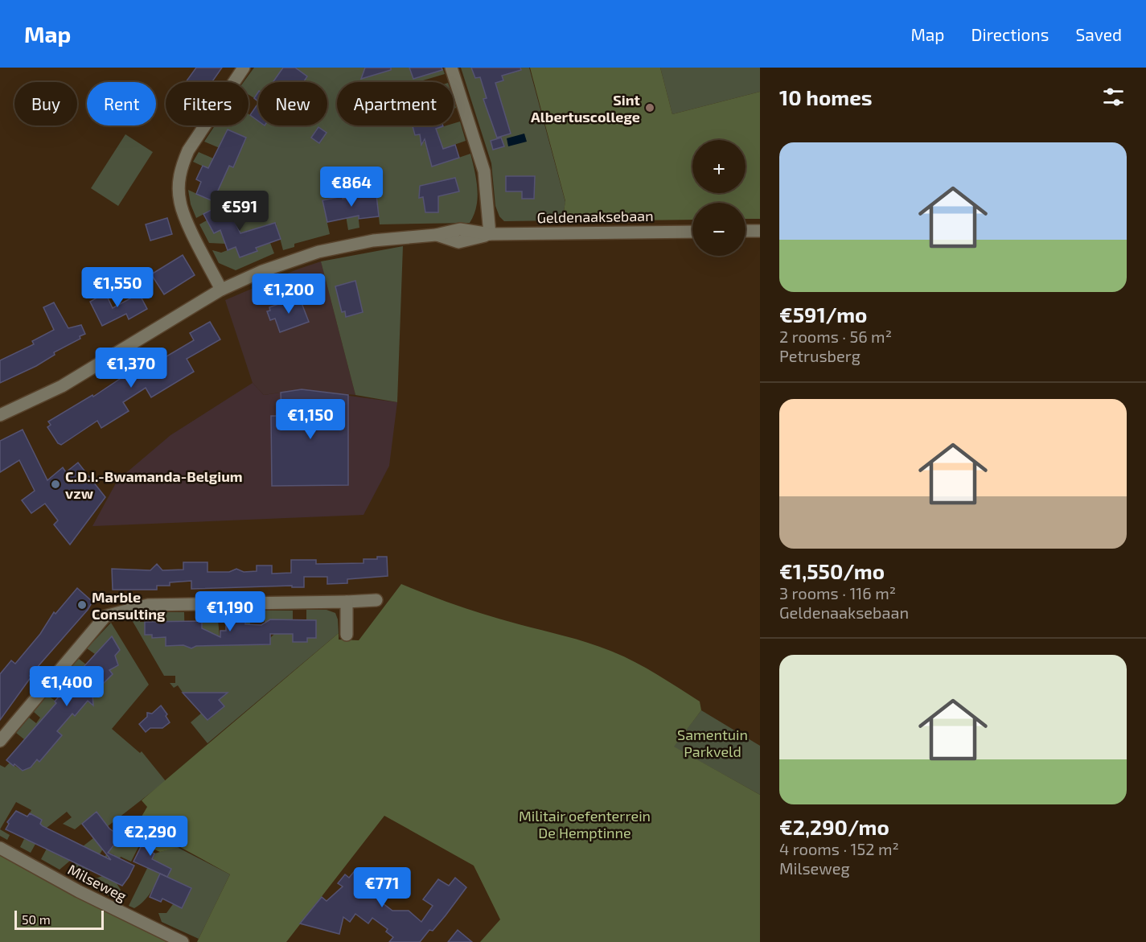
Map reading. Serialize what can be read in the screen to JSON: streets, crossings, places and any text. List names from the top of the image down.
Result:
{
  "streets": {
    "street": ["Geldenaaksebaan", "Milseweg"]
  },
  "parks": ["Samentuin Parkveld", "Militair oefenterrein De Hemptinne"],
  "places": ["Sint Albertuscollege", "C.D.I.-Bwamanda-Belgium vzw", "Marble Consulting"],
  "scale_bar": "50 m",
  "page": {
    "header": "Map",
    "nav": ["Map", "Directions", "Saved"],
    "heading": "10 homes",
    "chip": [
      "Buy",
      "Rent",
      "Filters",
      "New",
      "Apartment"
    ],
    "list": [
      {
        "name": "€591/mo",
        "note": "2 rooms · 56 m² · Petrusberg"
      },
      {
        "name": "€1,550/mo",
        "note": "3 rooms · 116 m² · Geldenaaksebaan"
      },
      {
        "name": "€2,290/mo",
        "note": "4 rooms · 152 m² · Milseweg"
      }
    ],
    "map_buttons": ["+", "−"],
    "price": [
      "€864",
      "€591",
      "€1,550",
      "€1,200",
      "€1,370",
      "€1,150",
      "€1,190",
      "€1,400",
      "€2,290",
      "€771"
    ],
    "scale": "50 m"
  }
}
